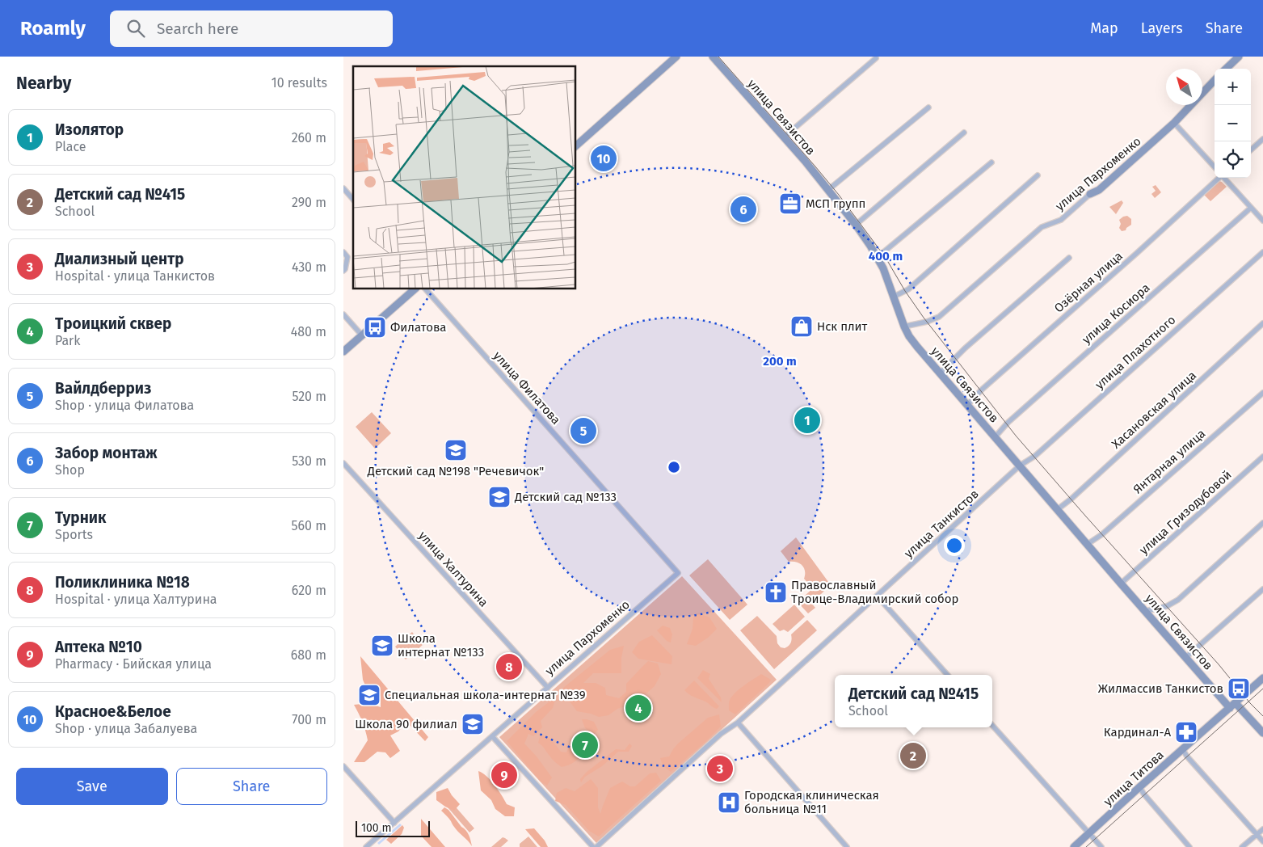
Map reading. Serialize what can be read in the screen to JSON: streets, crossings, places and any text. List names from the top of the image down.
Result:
{
  "streets": {
    "street": [
      "улица Связистов",
      "улица Пархоменко",
      "Озёрная улица",
      "улица Косиора",
      "улица Плахотного",
      "улица Филатова",
      "Хасановская улица",
      "Янтарная улица",
      "улица Гризодубовой",
      "улица Танкистов",
      "улица Халтурина",
      "улица Титова"
    ]
  },
  "crossings": [
    ["улица Связистов", "улица Пархоменко"],
    ["улица Связистов", "Озёрная улица"],
    ["улица Связистов", "улица Косиора"],
    ["улица Связистов", "улица Плахотного"],
    ["улица Связистов", "Хасановская улица"],
    ["улица Связистов", "Янтарная улица"],
    ["улица Связистов", "улица Гризодубовой"],
    ["улица Связистов", "улица Танкистов"],
    ["улица Связистов", "улица Титова"],
    ["улица Пархоменко", "улица Филатова"],
    ["улица Пархоменко", "улица Халтурина"],
    ["улица Плахотного", "улица Танкистов"]
  ],
  "places": {
    "office": ["МСП групп"],
    "shop": ["Нск плит"],
    "bus stop": ["Филатова", "Жилмассив Танкистов"],
    "school or university": [
      "Детский сад №198 \"Речевичок\"",
      "Детский сад №133",
      "Школа интернат №133",
      "Специальная школа-интернат №39",
      "Школа 90 филиал"
    ],
    "church": ["Православный Троице-Владимирский собор"],
    "pharmacy": ["Кардинал-А"],
    "hospital": ["Городская клиническая больница №11"]
  },
  "scale_bar": "100 m",
  "north": "top left",
  "page": {
    "header": "Roamly",
    "search": "Search here",
    "nav": ["Map", "Layers", "Share"],
    "heading": ["Nearby", "10 results"],
    "map_buttons": ["+", "−"],
    "list": [
      {
        "mark": "1",
        "name": "Изолятор",
        "note": "Place",
        "value": "260 m"
      },
      {
        "mark": "2",
        "name": "Детский сад №415",
        "note": "School",
        "value": "290 m"
      },
      {
        "mark": "3",
        "name": "Диализный центр",
        "note": "Hospital · улица Танкистов",
        "value": "430 m"
      },
      {
        "mark": "4",
        "name": "Троицкий сквер",
        "note": "Park",
        "value": "480 m"
      },
      {
        "mark": "5",
        "name": "Вайлдберриз",
        "note": "Shop · улица Филатова",
        "value": "520 m"
      },
      {
        "mark": "6",
        "name": "Забор монтаж",
        "note": "Shop",
        "value": "530 m"
      },
      {
        "mark": "7",
        "name": "Турник",
        "note": "Sports",
        "value": "560 m"
      },
      {
        "mark": "8",
        "name": "Поликлиника №18",
        "note": "Hospital · улица Халтурина",
        "value": "620 m"
      },
      {
        "mark": "9",
        "name": "Аптека №10",
        "note": "Pharmacy · Бийская улица",
        "value": "680 m"
      },
      {
        "mark": "10",
        "name": "Красное&Белое",
        "note": "Shop · улица Забалуева",
        "value": "700 m"
      }
    ],
    "pins": [
      "10",
      "6",
      "1",
      "5",
      "8",
      "4",
      "7",
      "2",
      "3",
      "9"
    ],
    "popup": ["Детский сад №415", "School"],
    "buttons": ["Save", "Share"],
    "scale": "100 m"
  },
  "rings": ["400 m", "200 m"]
}
